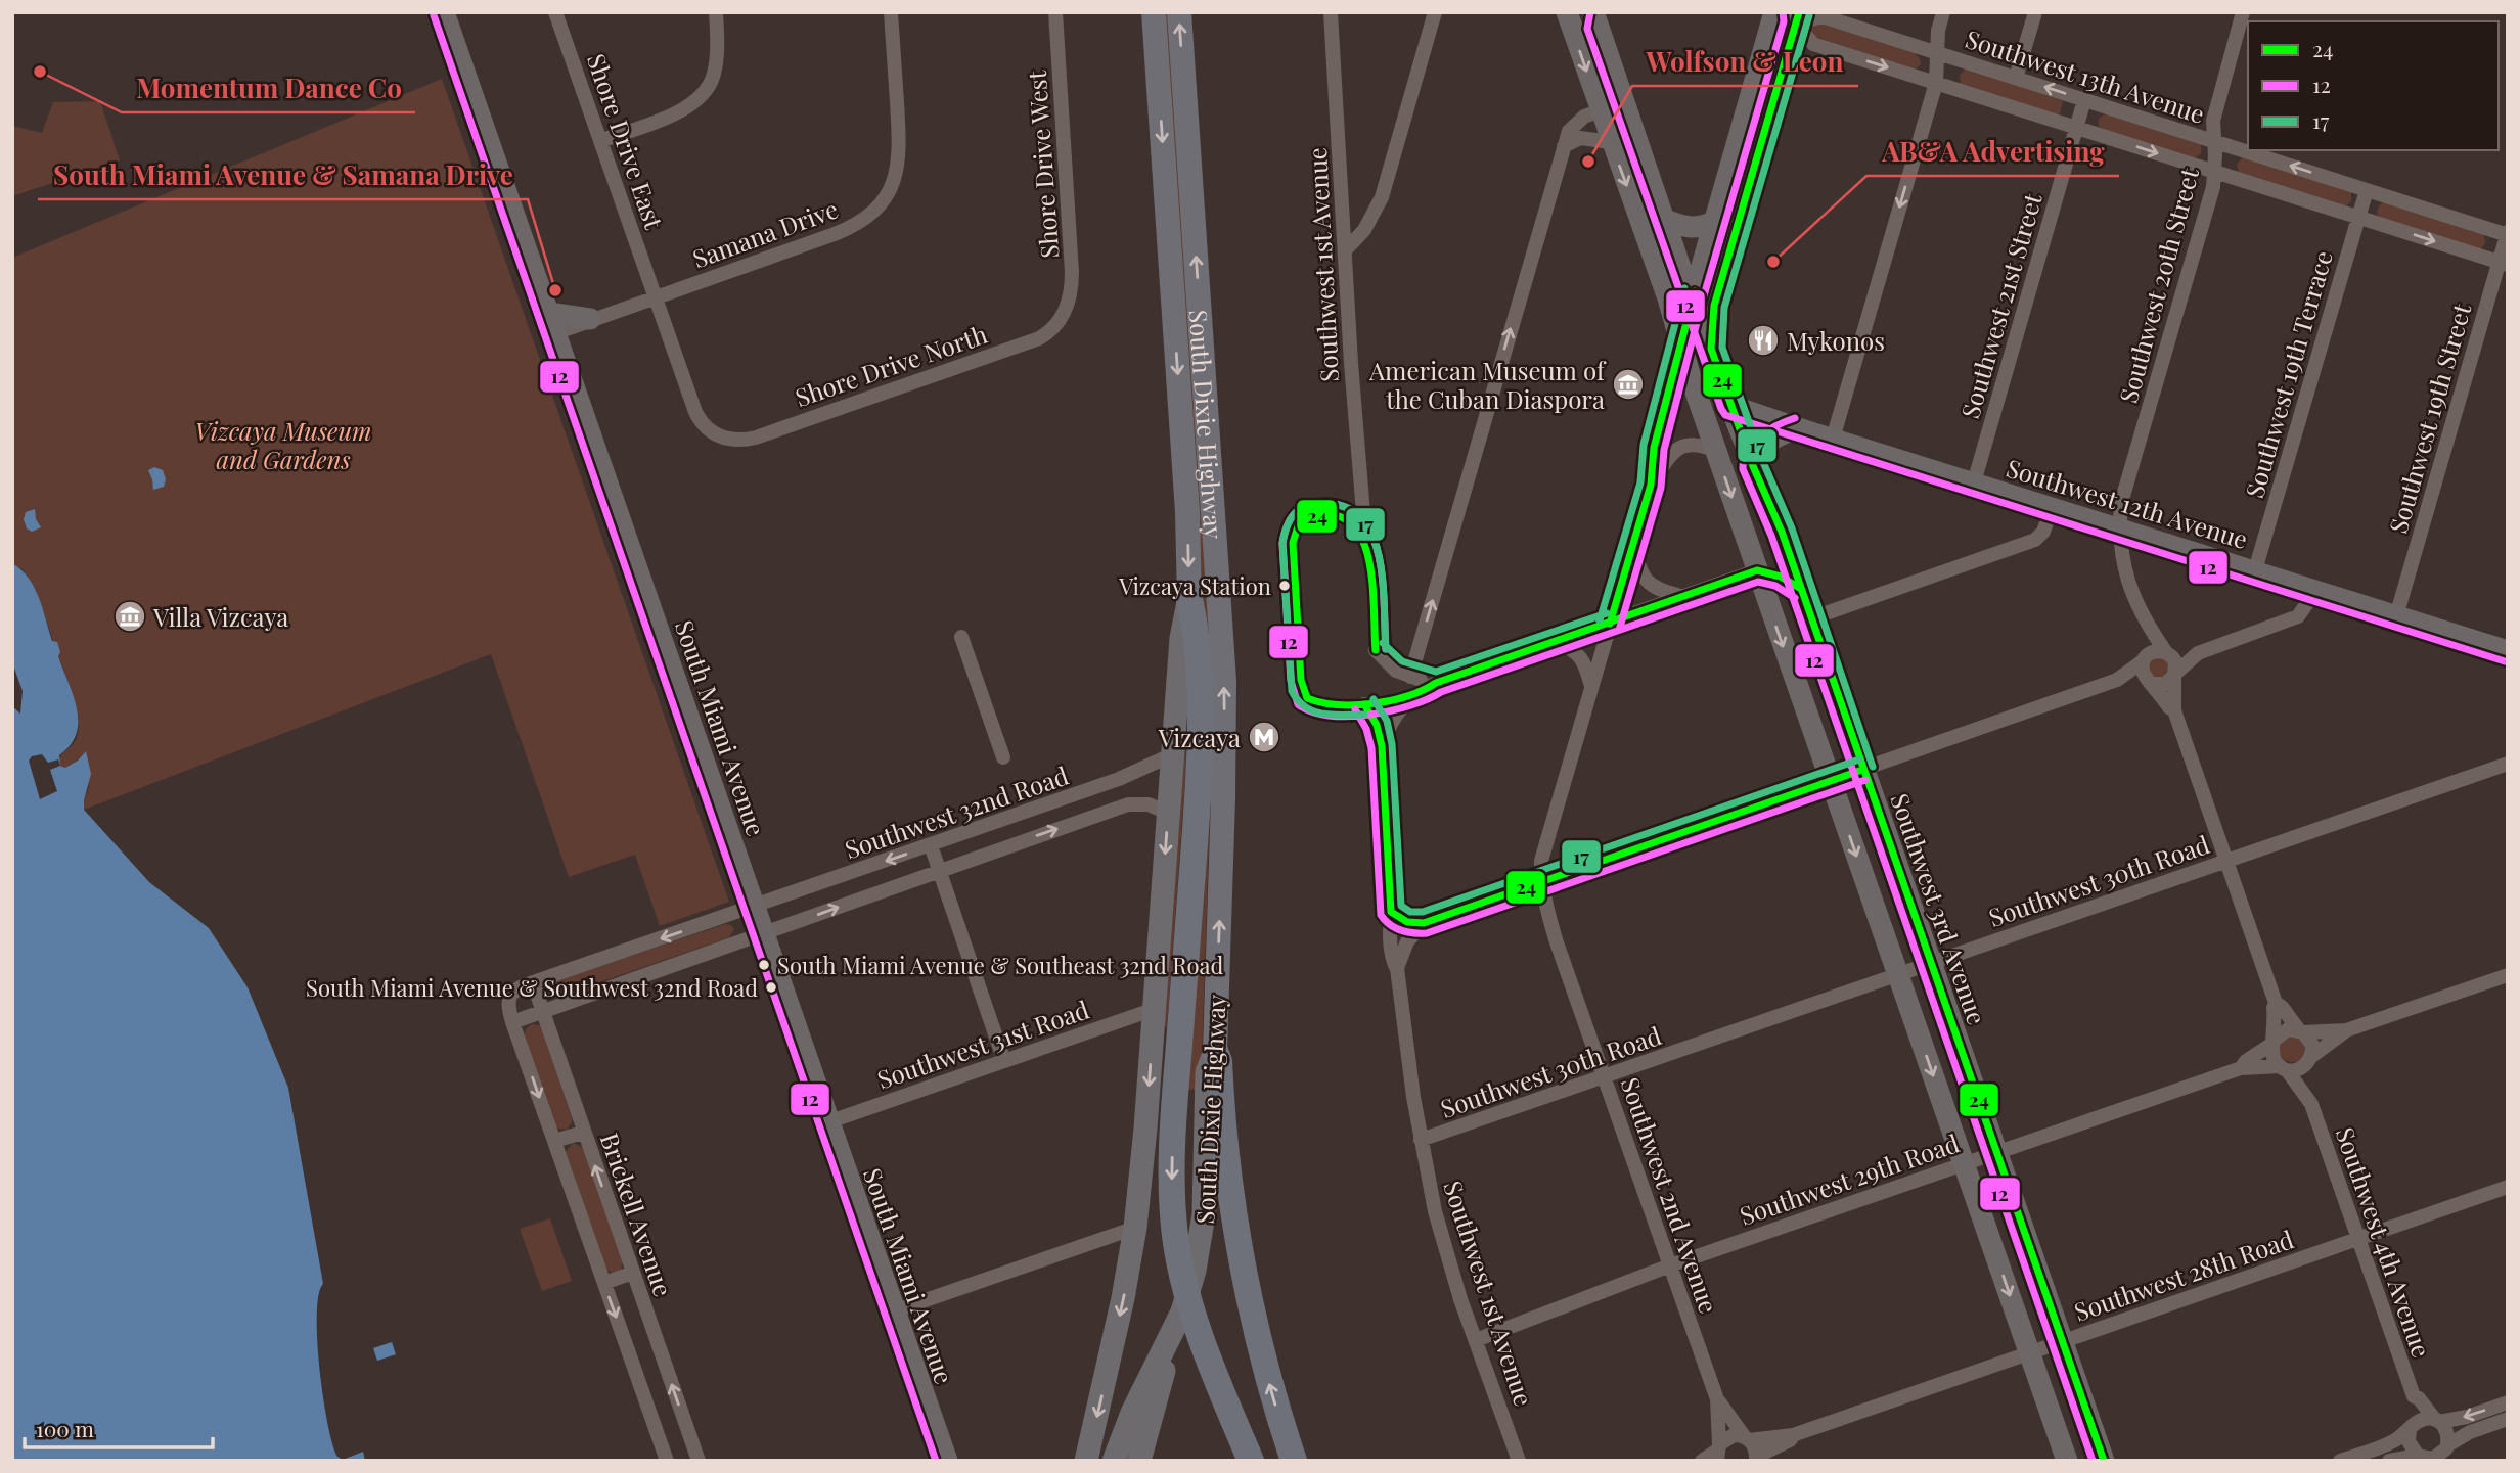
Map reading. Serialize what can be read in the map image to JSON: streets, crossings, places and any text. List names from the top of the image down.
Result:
{
  "streets": {
    "highway": ["South Dixie Highway"],
    "main road": ["Southwest 12th Avenue", "South Miami Avenue", "Southwest 3rd Avenue"],
    "street": [
      "Southwest 13th Avenue",
      "Shore Drive East",
      "Shore Drive West",
      "Samana Drive",
      "Southwest 1st Avenue",
      "Southwest 20th Street",
      "Southwest 21st Street",
      "Shore Drive North",
      "Southwest 19th Terrace",
      "Southwest 19th Street",
      "Southwest 32nd Road",
      "Southwest 30th Road",
      "Southwest 31st Road",
      "Southwest 29th Road",
      "Southwest 2nd Avenue",
      "Brickell Avenue",
      "Southwest 4th Avenue",
      "Southwest 28th Road"
    ]
  },
  "crossings": [
    ["Southwest 13th Avenue", "Southwest 20th Street"],
    ["Southwest 13th Avenue", "Southwest 21st Street"],
    ["Southwest 13th Avenue", "Southwest 19th Terrace"],
    ["Southwest 13th Avenue", "Southwest 19th Street"],
    ["Shore Drive East", "Samana Drive"],
    ["Shore Drive East", "Shore Drive North"],
    ["Shore Drive West", "Shore Drive North"],
    ["Southwest 1st Avenue", "Southwest 30th Road"],
    ["Southwest 1st Avenue", "Southwest 29th Road"],
    ["Southwest 20th Street", "Southwest 12th Avenue"],
    ["Southwest 21st Street", "Southwest 12th Avenue"],
    ["Southwest 19th Terrace", "Southwest 12th Avenue"],
    ["Southwest 19th Street", "Southwest 12th Avenue"],
    ["South Dixie Highway", "Southwest 32nd Road"],
    ["South Dixie Highway", "Southwest 31st Road"],
    ["Southwest 12th Avenue", "Southwest 3rd Avenue"],
    ["South Miami Avenue", "Southwest 32nd Road"],
    ["South Miami Avenue", "Southwest 31st Road"],
    ["Southwest 32nd Road", "Brickell Avenue"],
    ["Southwest 30th Road", "Southwest 3rd Avenue"],
    ["Southwest 30th Road", "Southwest 2nd Avenue"],
    ["Southwest 3rd Avenue", "Southwest 29th Road"],
    ["Southwest 3rd Avenue", "Southwest 28th Road"],
    ["Southwest 29th Road", "Southwest 2nd Avenue"],
    ["Southwest 29th Road", "Southwest 4th Avenue"],
    ["Southwest 2nd Avenue", "Southwest 28th Road"],
    ["Southwest 4th Avenue", "Southwest 28th Road"]
  ],
  "parks": ["Vizcaya Museum and Gardens"],
  "places": {
    "other": [
      "Momentum Dance Co",
      "Wolfson & Leon",
      "AB&A Advertising",
      "South Miami Avenue & Samana Drive",
      "Vizcaya Station",
      "South Miami Avenue & Southeast 32nd Road",
      "South Miami Avenue & Southwest 32nd Road"
    ],
    "restaurant": ["Mykonos"],
    "museum": ["American Museum of the Cuban Diaspora", "Villa Vizcaya"],
    "metro station": ["Vizcaya"]
  },
  "lines": ["transit line 24", "transit line 12", "transit line 17"],
  "legend": ["24", "12", "17"],
  "scale_bar": "100 m"
}
